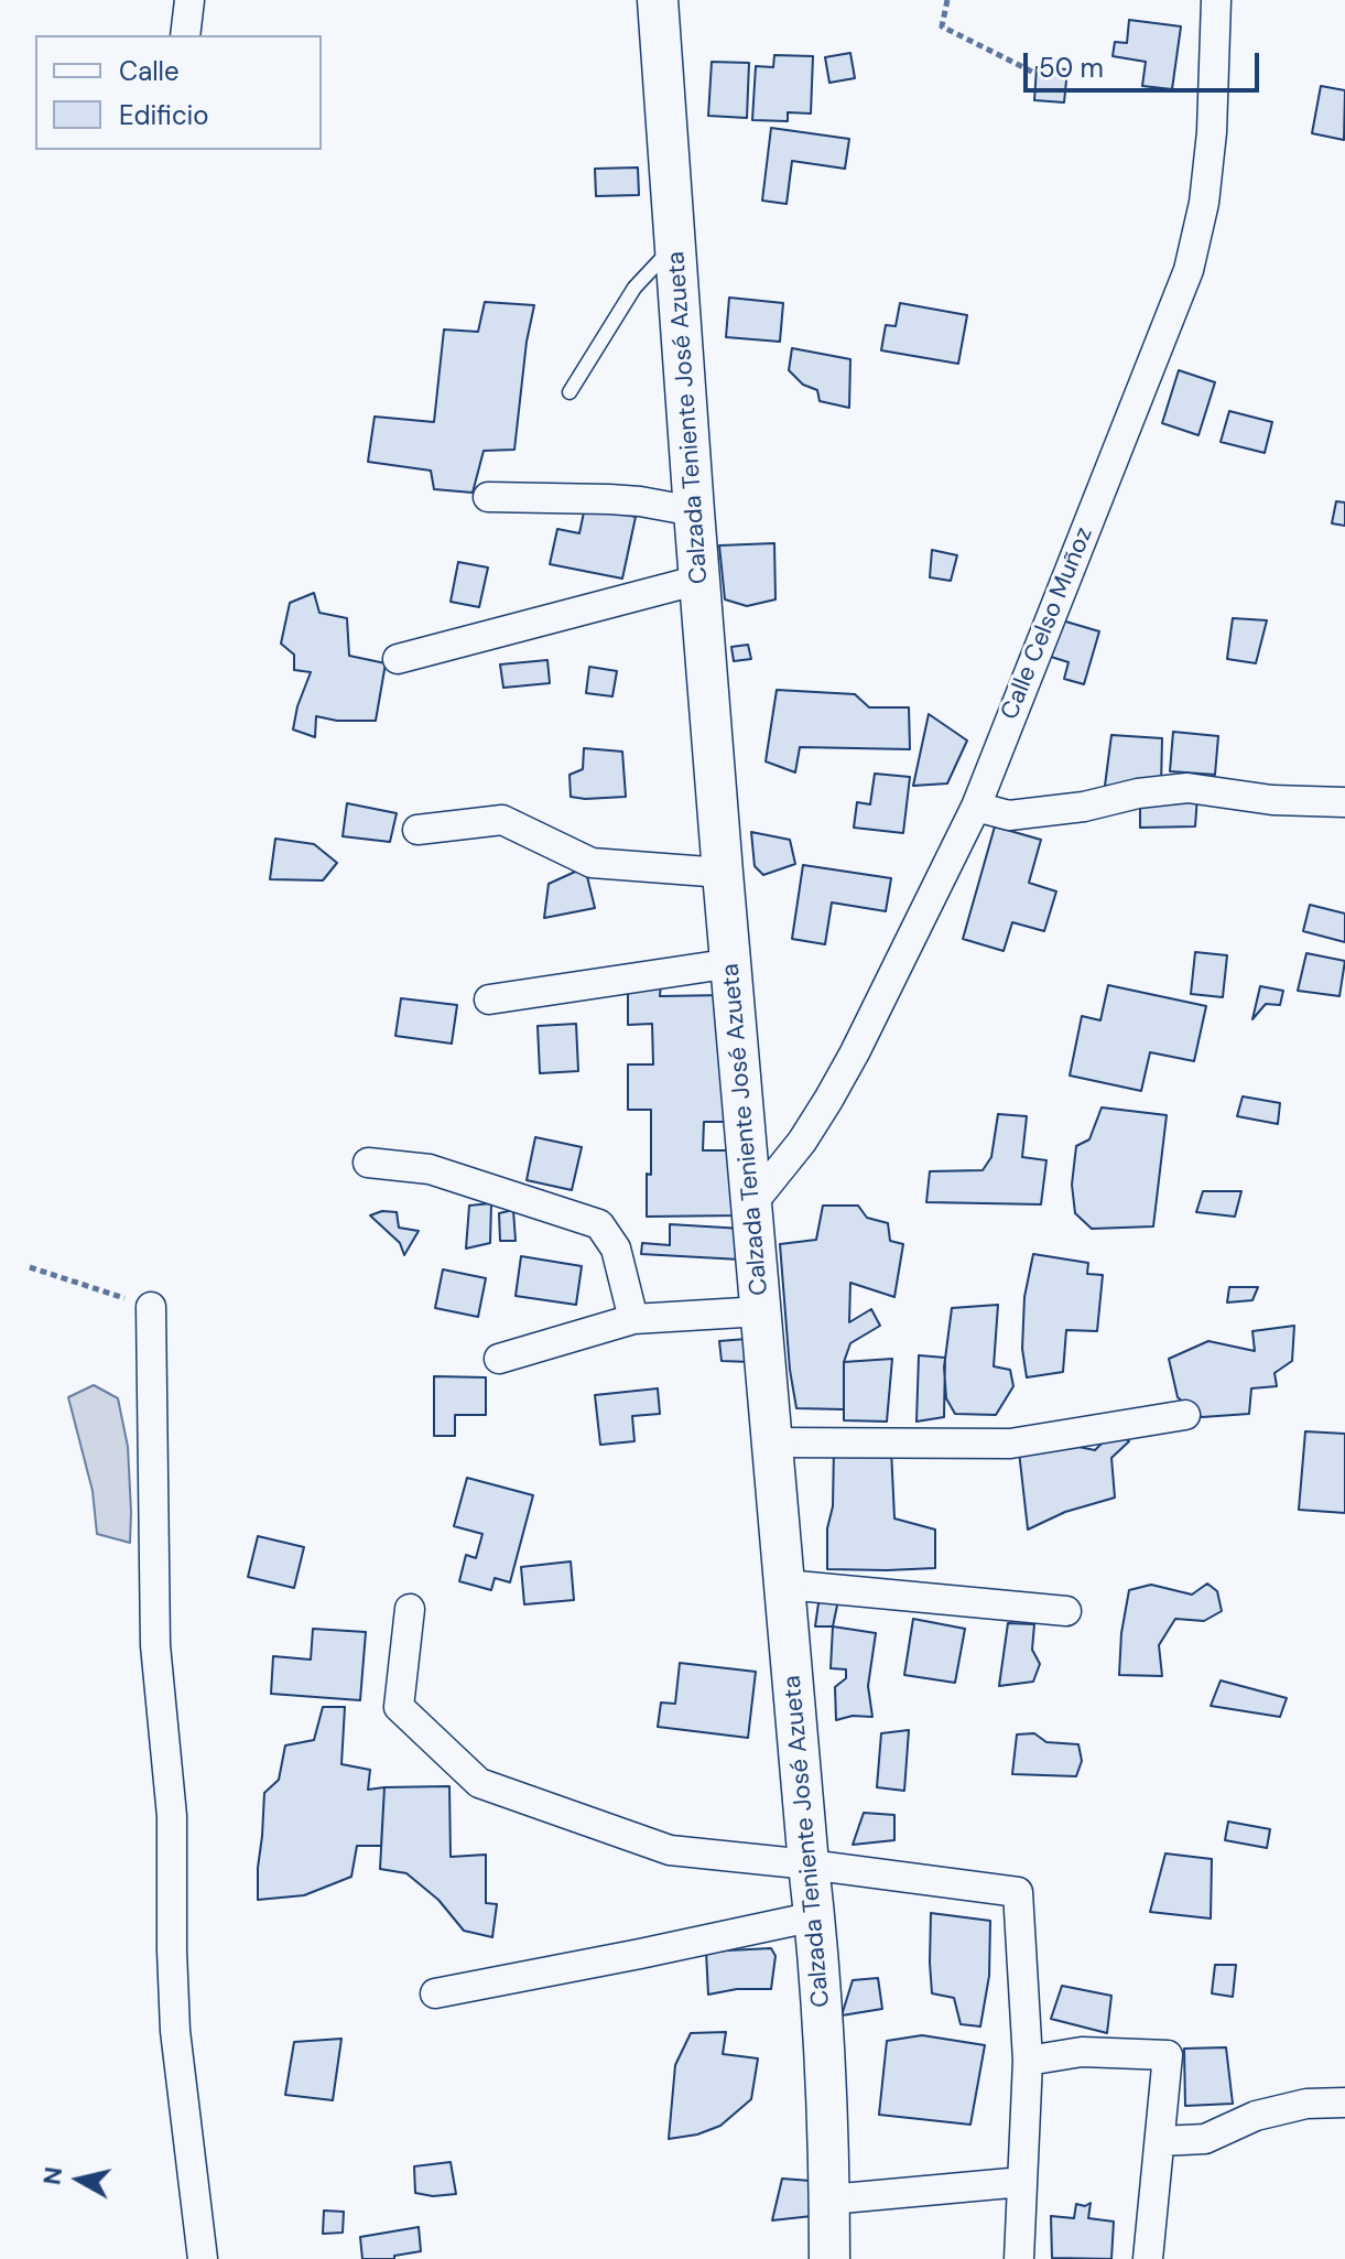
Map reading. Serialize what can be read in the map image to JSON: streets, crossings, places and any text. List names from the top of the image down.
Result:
{
  "streets": {
    "main road": ["Calzada Teniente José Azueta"],
    "street": ["Calle Celso Muñoz"]
  },
  "crossings": [
    ["Calzada Teniente José Azueta", "Calle Celso Muñoz"]
  ],
  "legend": ["Calle", "Edificio"],
  "scale_bar": "50 m",
  "north": "left"
}
